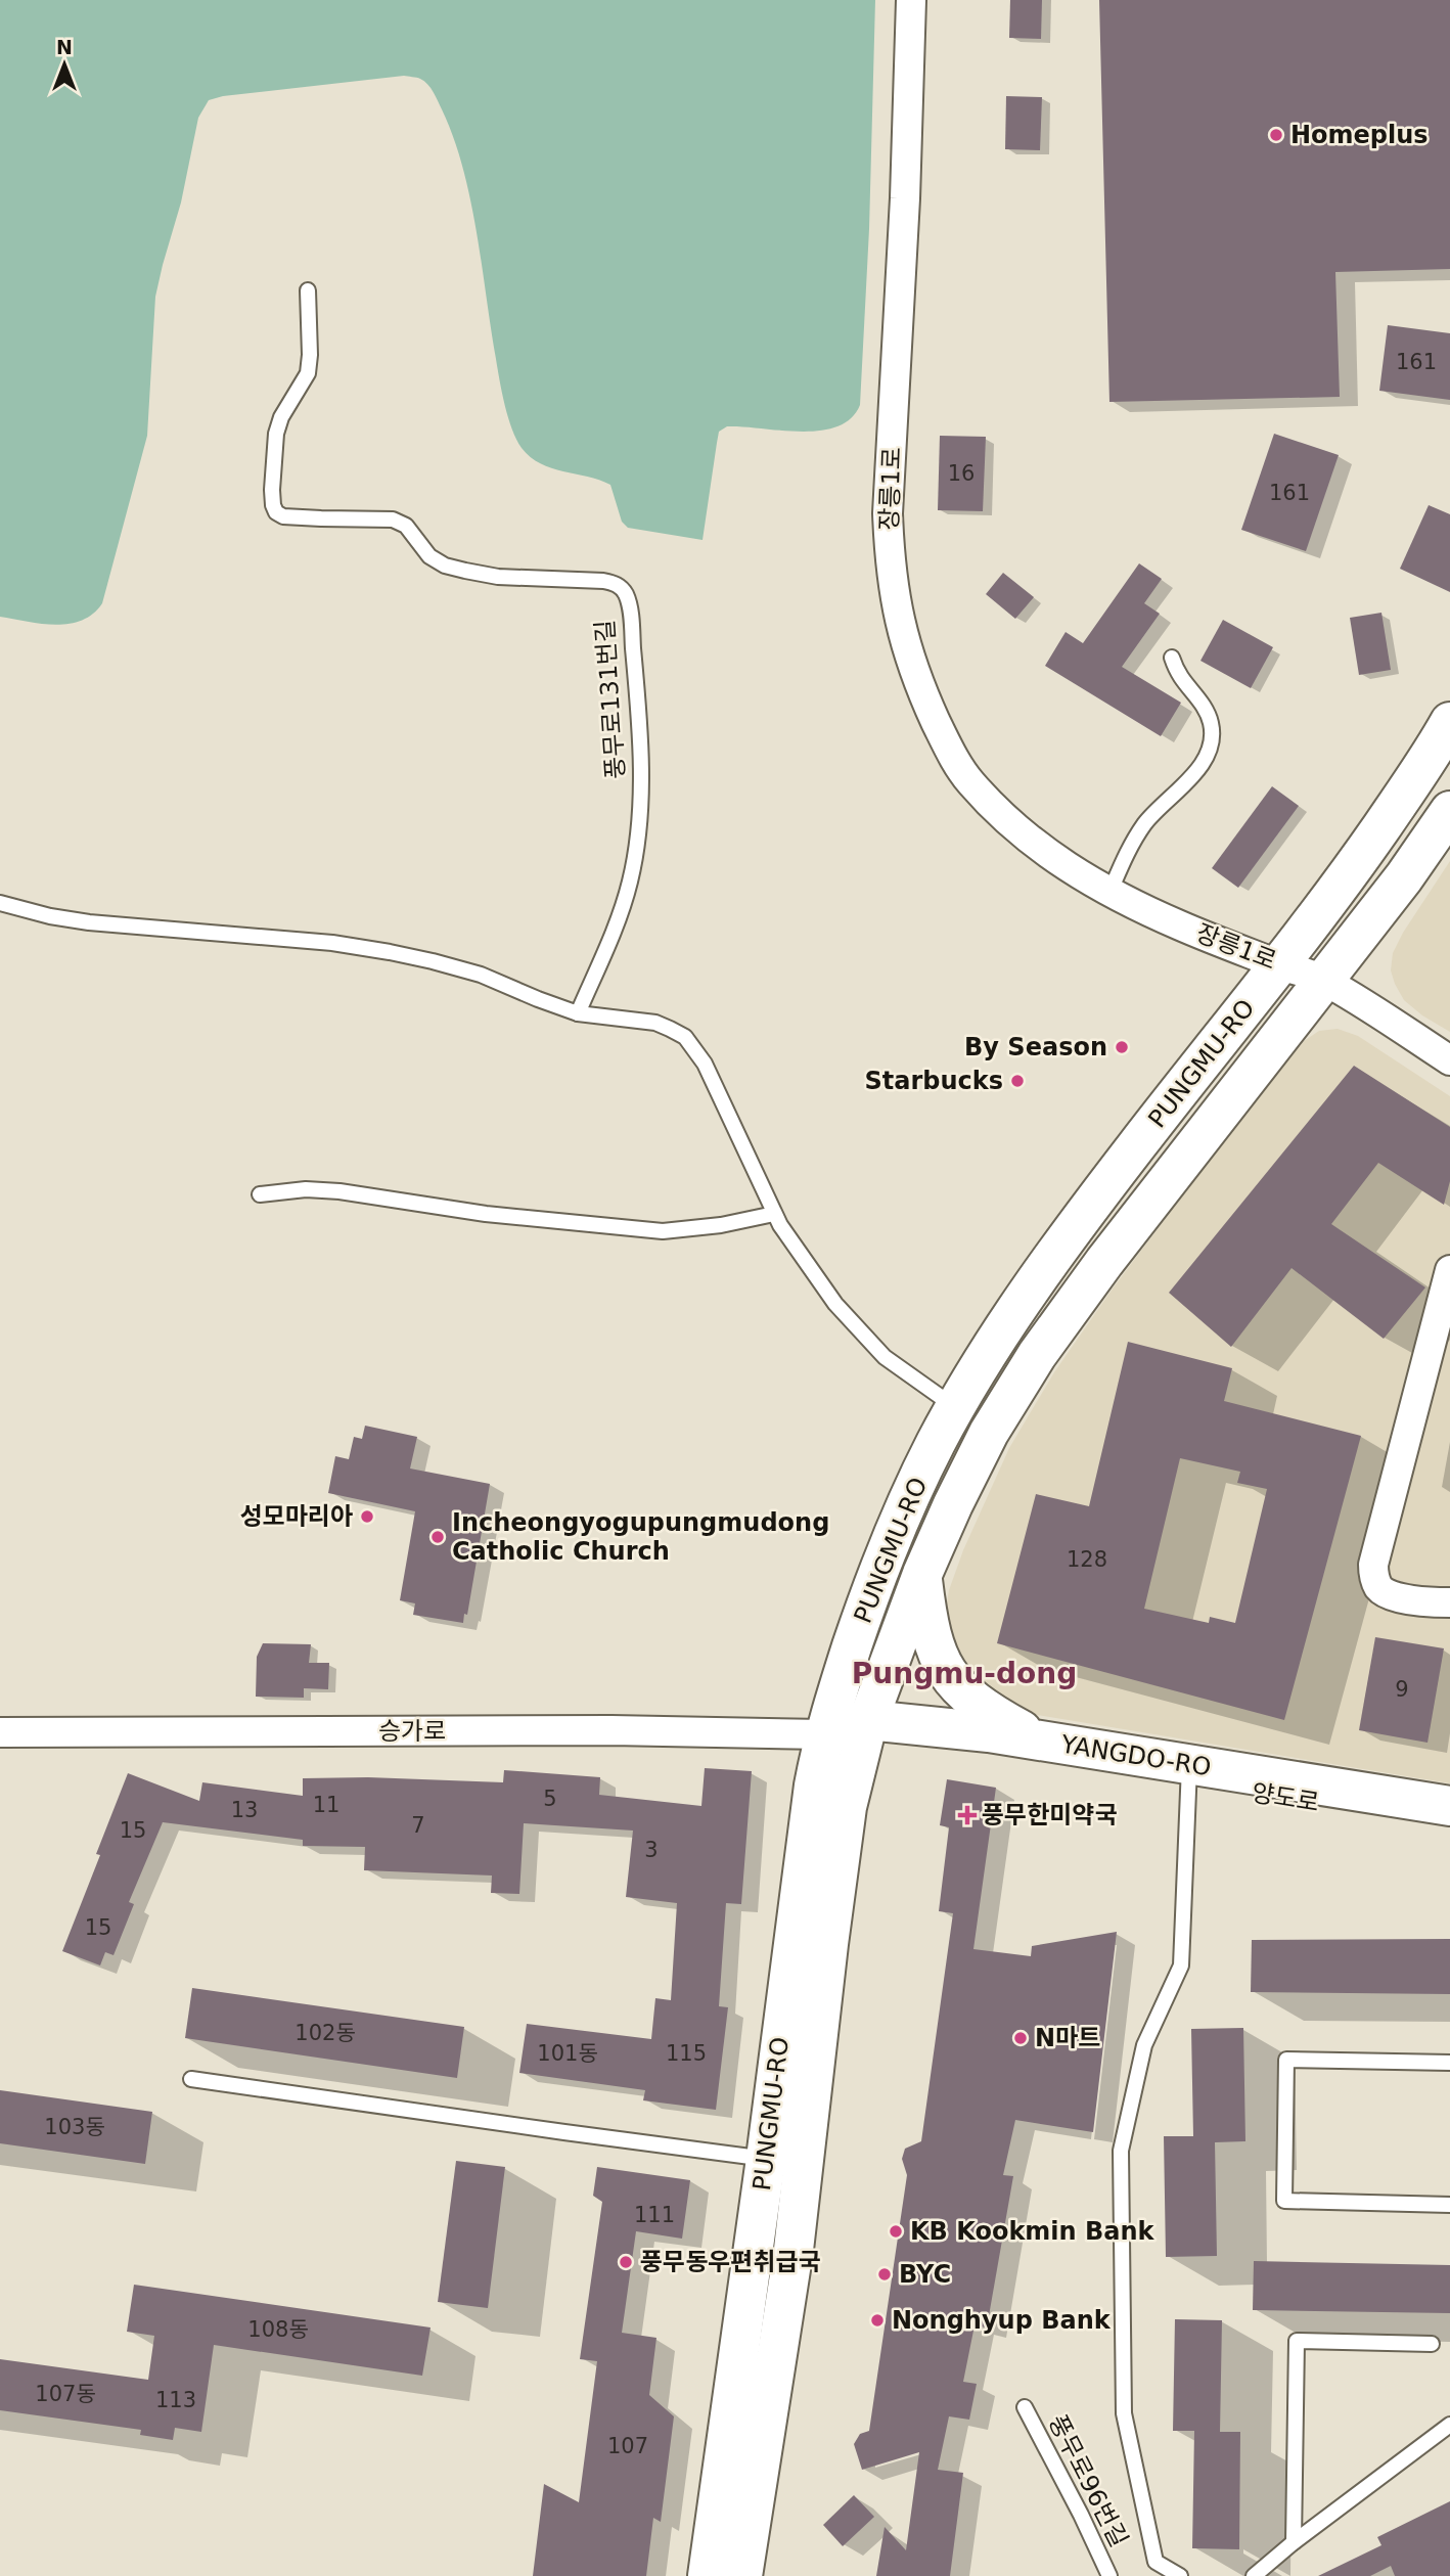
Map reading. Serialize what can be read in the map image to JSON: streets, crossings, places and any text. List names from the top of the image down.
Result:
{
  "streets": {
    "street": [
      "장릉1로",
      "PUNGMU-RO",
      "승가로",
      "YANGDO-RO",
      "양도로"
    ],
    "lane": ["풍무로131번길", "풍무로96번길"]
  },
  "crossings": [
    ["장릉1로", "PUNGMU-RO"],
    ["PUNGMU-RO", "승가로"],
    ["PUNGMU-RO", "YANGDO-RO"],
    ["PUNGMU-RO", "양도로"],
    ["승가로", "양도로"],
    ["YANGDO-RO", "양도로"]
  ],
  "districts": ["Pungmu-dong"],
  "places": {
    "other": [
      "Homeplus",
      "By Season",
      "Starbucks",
      "성모마리아",
      "Incheongyogupungmudong Catholic Church",
      "N마트",
      "KB Kookmin Bank",
      "풍무동우편취급국",
      "BYC",
      "Nonghyup Bank"
    ],
    "health": ["풍무한미약국"]
  },
  "house_numbers": [
    "161",
    "16",
    "161",
    "128",
    "9",
    "5",
    "11",
    "13",
    "7",
    "15",
    "3",
    "15",
    "102동",
    "101동",
    "115",
    "103동",
    "111",
    "108동",
    "107동",
    "113",
    "107"
  ],
  "north": "top"
}
